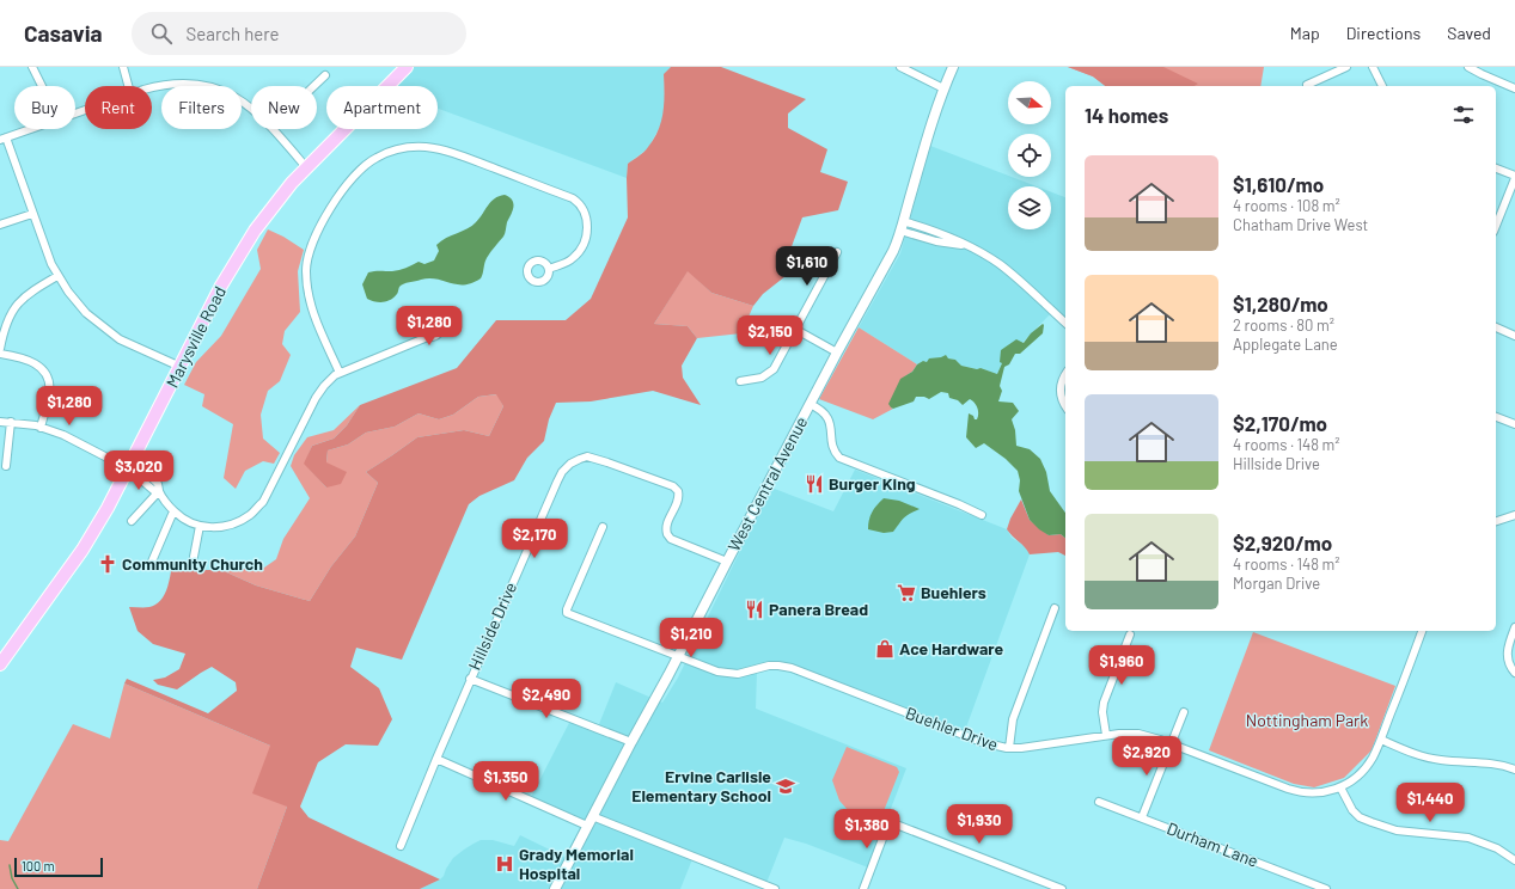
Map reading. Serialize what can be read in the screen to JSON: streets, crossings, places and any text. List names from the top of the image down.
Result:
{
  "streets": {
    "highway": ["Marysville Road"],
    "main road": ["West Central Avenue"],
    "street": ["Hillside Drive", "Buehler Drive", "Durham Lane"]
  },
  "crossings": [
    ["West Central Avenue", "Hillside Drive"],
    ["West Central Avenue", "Buehler Drive"]
  ],
  "parks": ["Nottingham Park"],
  "places": {
    "restaurant": ["Burger King", "Panera Bread"],
    "church": ["Community Church"],
    "supermarket": ["Buehlers"],
    "shop": ["Ace Hardware"],
    "school or university": ["Ervine Carlisle Elementary School"],
    "hospital": ["Grady Memorial Hospital"]
  },
  "scale_bar": "100 m",
  "north": "right",
  "page": {
    "header": "Casavia",
    "search": "Search here",
    "nav": ["Map", "Directions", "Saved"],
    "chip": [
      "Buy",
      "Rent",
      "Filters",
      "New",
      "Apartment"
    ],
    "heading": "14 homes",
    "list": [
      {
        "name": "$1,610/mo",
        "note": "4 rooms · 108 m² · Chatham Drive West"
      },
      {
        "name": "$1,280/mo",
        "note": "2 rooms · 80 m² · Applegate Lane"
      },
      {
        "name": "$2,170/mo",
        "note": "4 rooms · 148 m² · Hillside Drive"
      },
      {
        "name": "$2,920/mo",
        "note": "4 rooms · 148 m² · Morgan Drive"
      }
    ],
    "price": [
      "$1,610",
      "$1,280",
      "$2,150",
      "$1,280",
      "$3,020",
      "$2,170",
      "$1,210",
      "$1,960",
      "$2,490",
      "$2,920",
      "$1,350",
      "$1,440",
      "$1,930",
      "$1,380"
    ],
    "scale": "100 m"
  }
}
